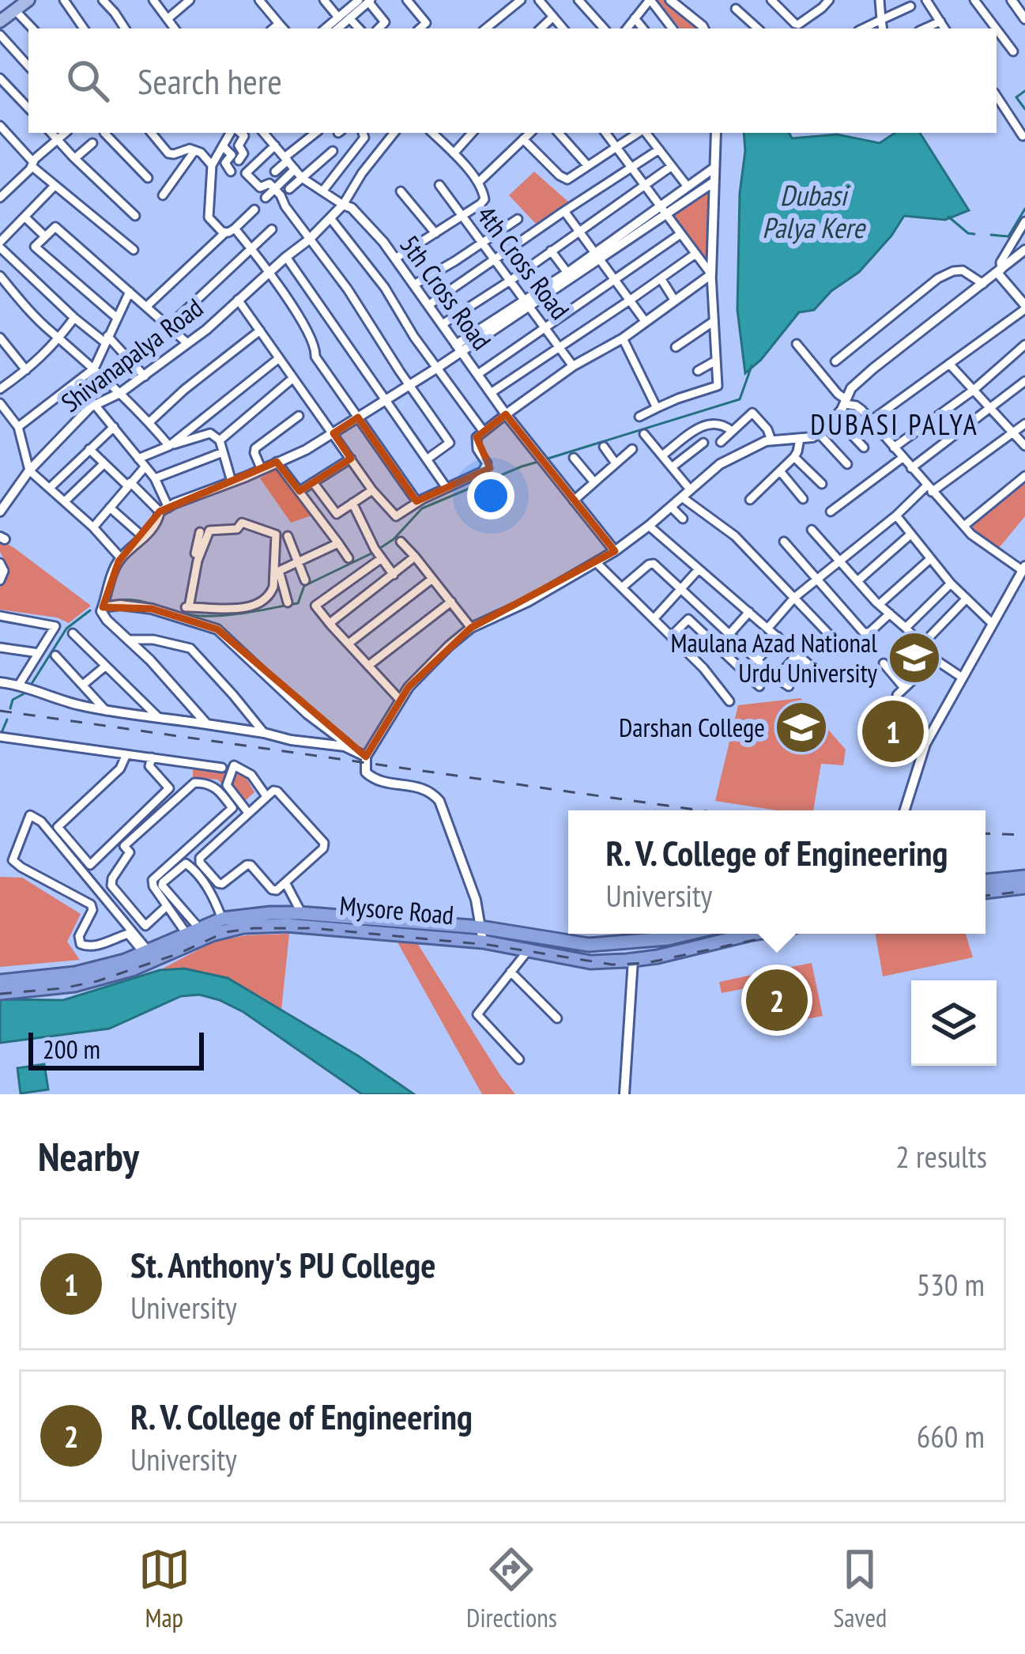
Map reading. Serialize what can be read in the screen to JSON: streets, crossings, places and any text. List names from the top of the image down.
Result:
{
  "streets": {
    "highway": ["Mysore Road"],
    "street": ["4th Cross Road", "5th Cross Road", "Shivanapalya Road"]
  },
  "crossings": [
    ["5th Cross Road", "Shivanapalya Road"]
  ],
  "districts": ["DUBASI PALYA"],
  "water": ["Dubasi Palya Kere"],
  "places": {
    "school or university": ["Maulana Azad National Urdu University", "Darshan College"]
  },
  "scale_bar": "200 m",
  "page": {
    "search": "Search here",
    "pins": ["1", "2"],
    "popup": ["R. V. College of Engineering", "University"],
    "scale": "200 m",
    "heading": ["Nearby", "2 results"],
    "list": [
      {
        "mark": "1",
        "name": "St. Anthony's PU College",
        "note": "University",
        "value": "530 m"
      },
      {
        "mark": "2",
        "name": "R. V. College of Engineering",
        "note": "University",
        "value": "660 m"
      }
    ],
    "nav": ["Map", "Directions", "Saved"]
  }
}
